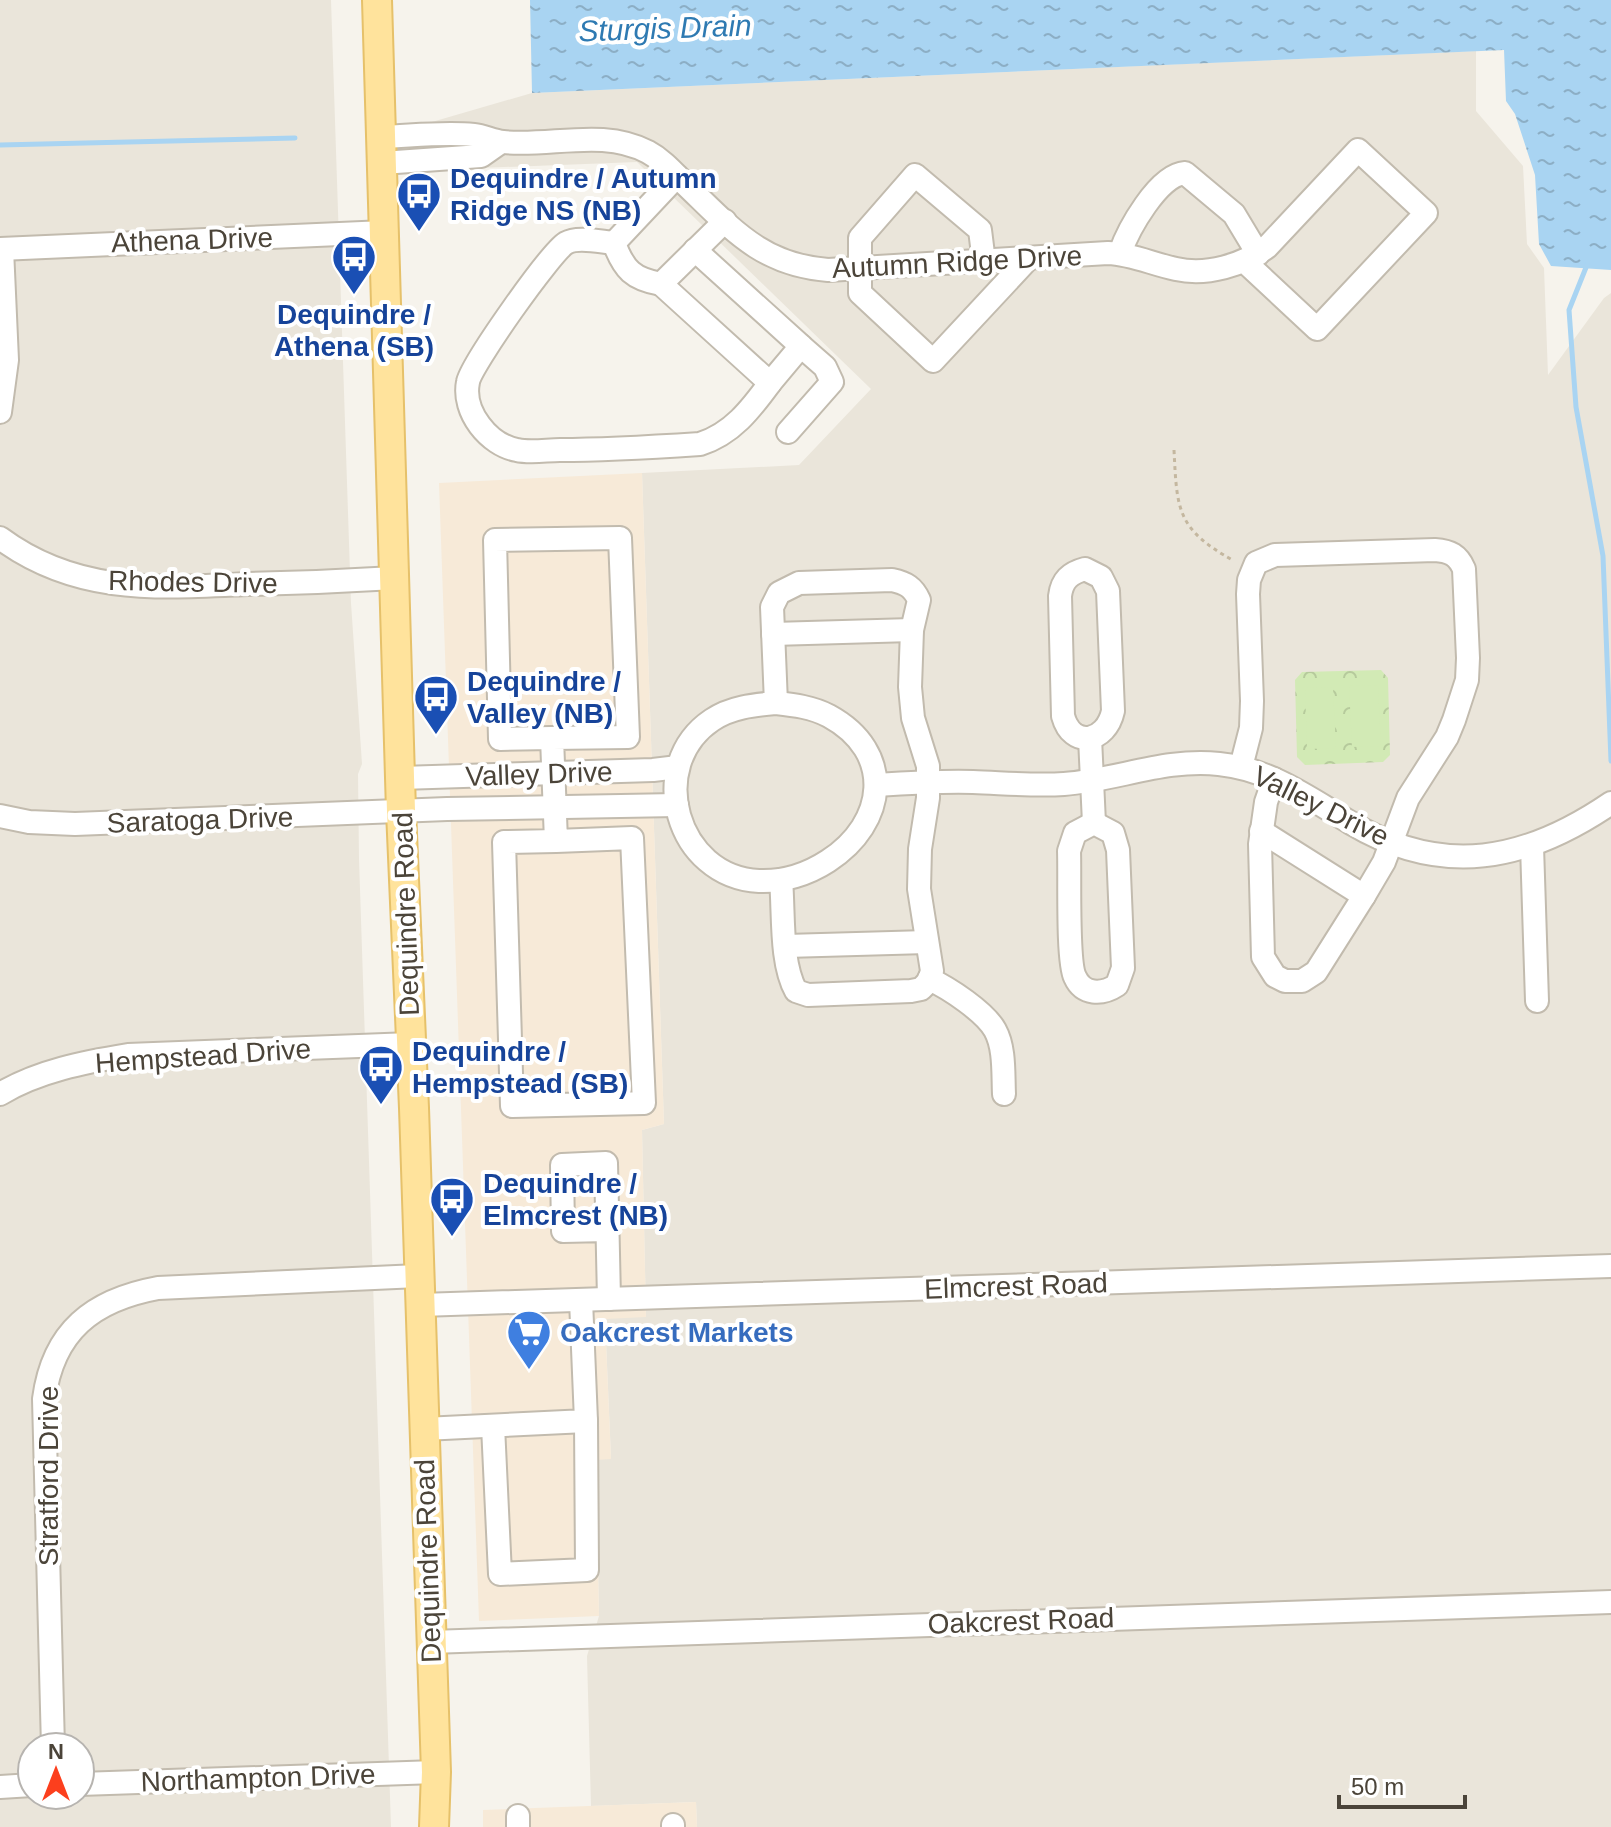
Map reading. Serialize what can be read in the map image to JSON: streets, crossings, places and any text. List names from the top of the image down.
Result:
{
  "streets": {
    "main road": ["Dequindre Road"],
    "street": [
      "Athena Drive",
      "Autumn Ridge Drive",
      "Rhodes Drive",
      "Valley Drive",
      "Saratoga Drive",
      "Hempstead Drive",
      "Elmcrest Road",
      "Stratford Drive",
      "Oakcrest Road",
      "Northampton Drive"
    ]
  },
  "crossings": [
    ["Athena Drive", "Dequindre Road"],
    ["Autumn Ridge Drive", "Dequindre Road"],
    ["Rhodes Drive", "Dequindre Road"],
    ["Valley Drive", "Saratoga Drive"],
    ["Valley Drive", "Dequindre Road"],
    ["Saratoga Drive", "Dequindre Road"],
    ["Dequindre Road", "Hempstead Drive"],
    ["Dequindre Road", "Elmcrest Road"],
    ["Dequindre Road", "Stratford Drive"],
    ["Dequindre Road", "Oakcrest Road"],
    ["Dequindre Road", "Northampton Drive"]
  ],
  "water": ["Sturgis Drain"],
  "places": {
    "bus stop": [
      "Dequindre / Autumn Ridge NS (NB)",
      "Dequindre / Athena (SB)",
      "Dequindre / Valley (NB)",
      "Dequindre / Hempstead (SB)",
      "Dequindre / Elmcrest (NB)"
    ],
    "supermarket": ["Oakcrest Markets"]
  },
  "scale_bar": "50 m",
  "north": "top"
}
